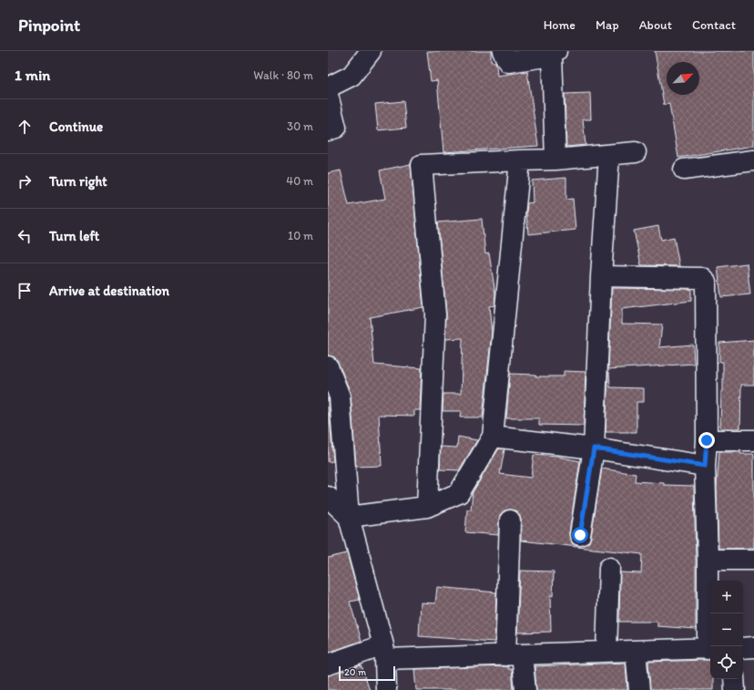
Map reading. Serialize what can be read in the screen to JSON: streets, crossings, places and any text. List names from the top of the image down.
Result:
{
  "scale_bar": "20 m",
  "north": "top right",
  "page": {
    "header": "Pinpoint",
    "nav": [
      "Home",
      "Map",
      "About",
      "Contact"
    ],
    "heading": ["1 min", "Walk · 80 m"],
    "list": [
      ["Continue", "30 m"],
      ["Turn right", "40 m"],
      ["Turn left", "10 m"],
      "Arrive at destination"
    ],
    "map_buttons": ["+", "−"],
    "scale": "20 m"
  }
}
